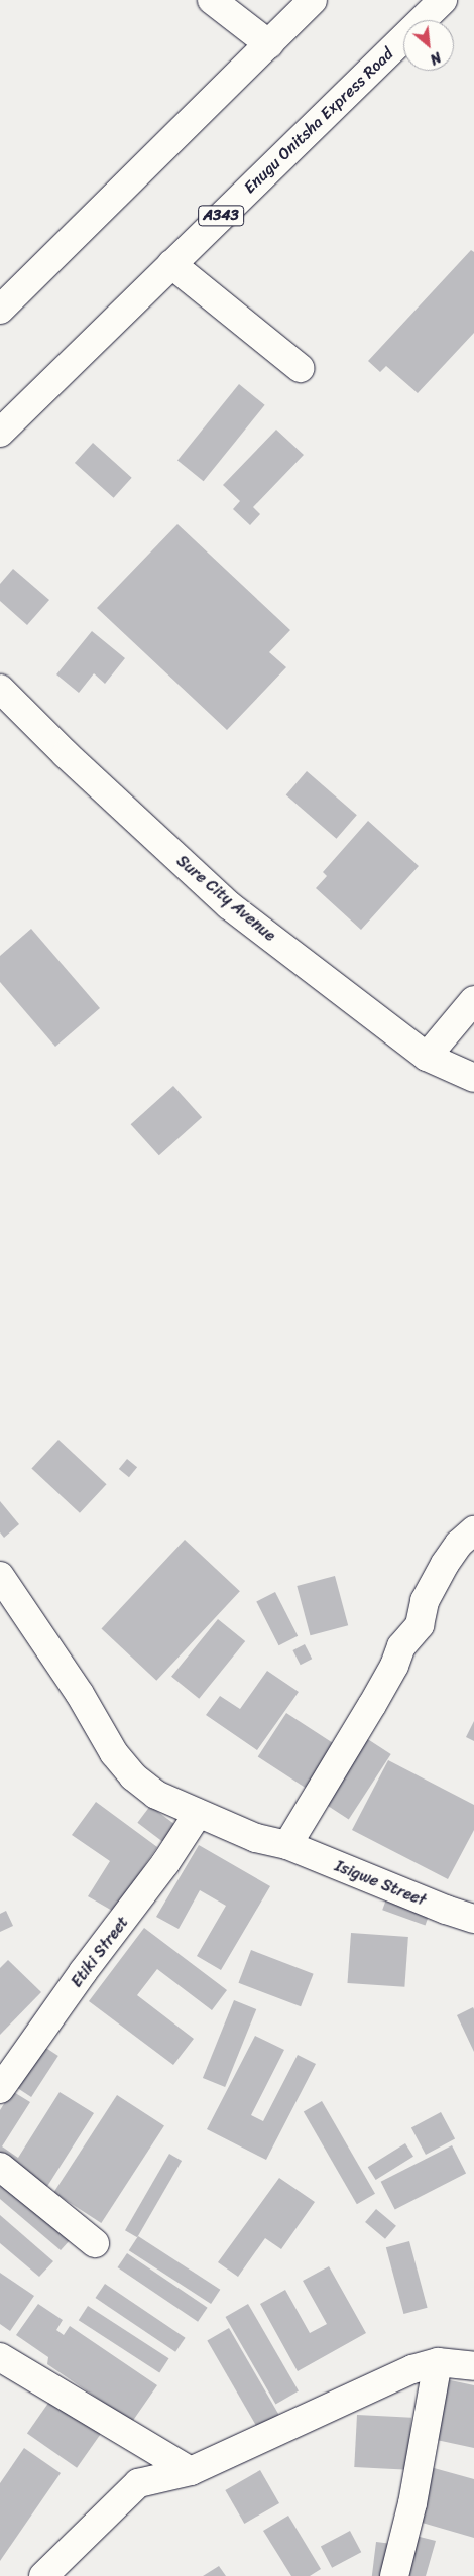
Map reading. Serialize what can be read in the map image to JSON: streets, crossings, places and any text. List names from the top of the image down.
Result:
{
  "streets": {
    "main road": [
      "Enugu Onitsha Express Road",
      "A343",
      "Sure City Avenue",
      "Isigwe Street",
      "Etiki Street"
    ]
  },
  "crossings": [
    ["Isigwe Street", "Etiki Street"]
  ],
  "north": "bottom right"
}
